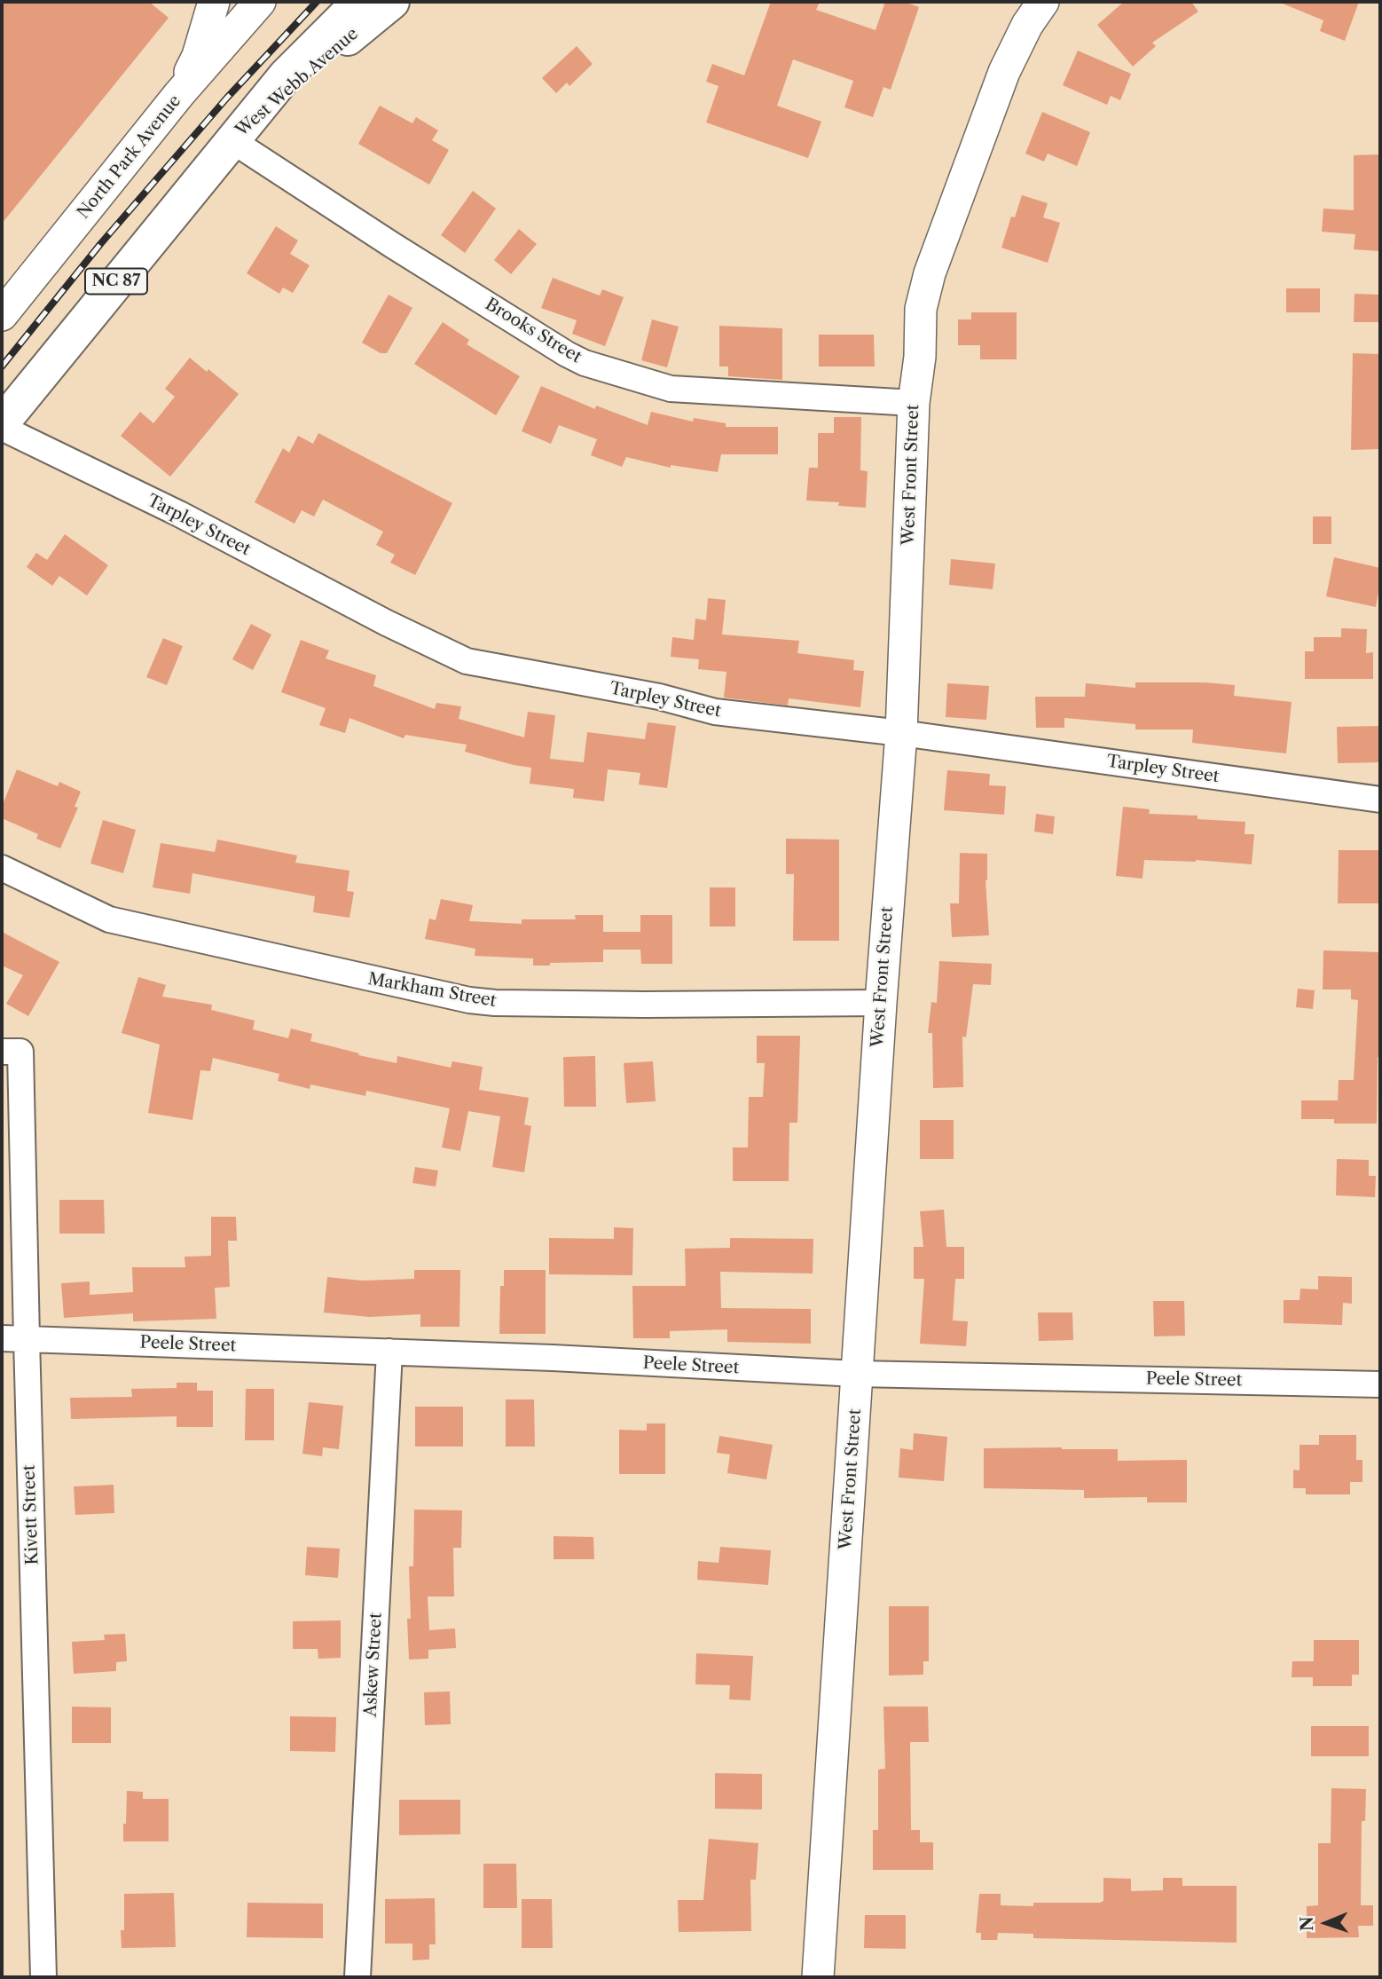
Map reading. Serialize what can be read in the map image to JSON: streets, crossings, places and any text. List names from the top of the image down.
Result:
{
  "streets": {
    "highway": ["West Webb Avenue", "NC 87"],
    "street": [
      "North Park Avenue",
      "Brooks Street",
      "West Front Street",
      "Tarpley Street",
      "Markham Street",
      "Peele Street",
      "Kivett Street",
      "Askew Street"
    ]
  },
  "crossings": [
    ["West Webb Avenue", "Brooks Street"],
    ["Brooks Street", "West Front Street"],
    ["West Front Street", "Tarpley Street"],
    ["West Front Street", "Markham Street"],
    ["West Front Street", "Peele Street"],
    ["Peele Street", "Kivett Street"],
    ["Peele Street", "Askew Street"]
  ],
  "north": "left"
}
